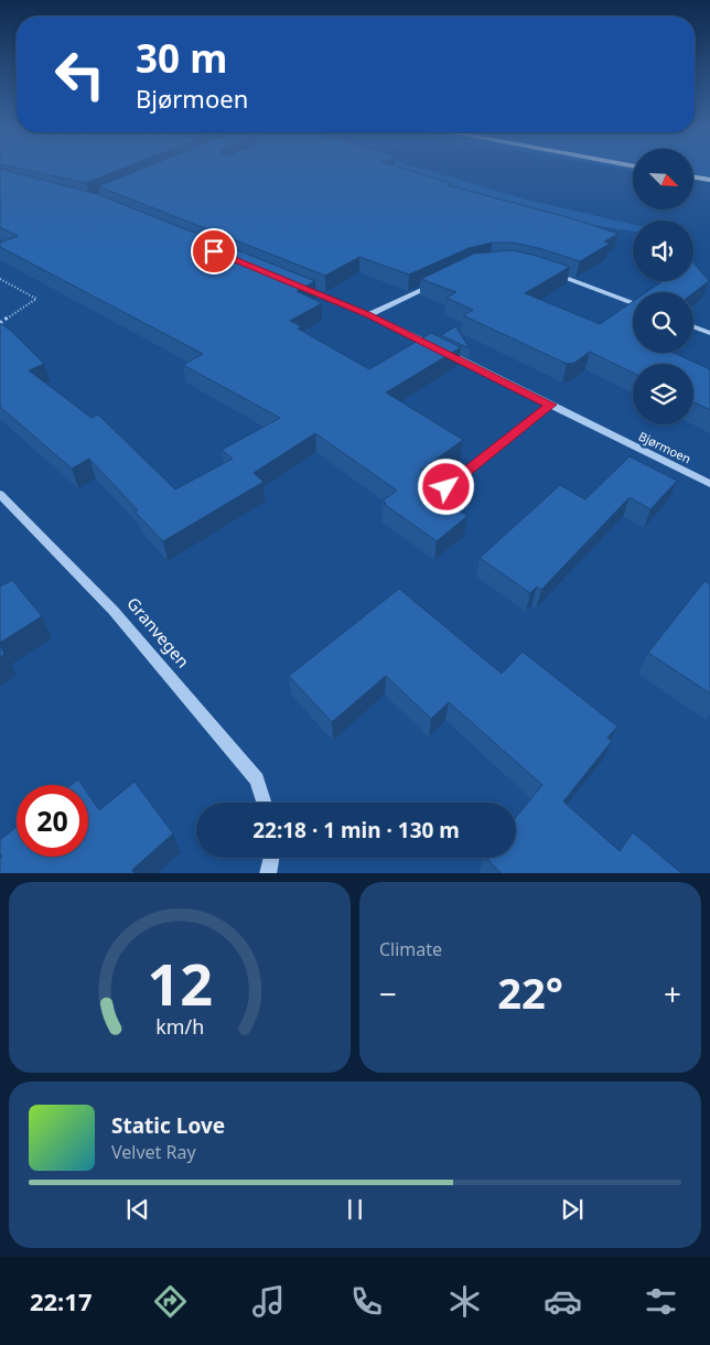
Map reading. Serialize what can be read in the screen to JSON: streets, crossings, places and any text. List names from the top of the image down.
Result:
{
  "streets": {
    "street": ["Bjørmoen", "Granvegen"]
  },
  "north": "bottom right",
  "page": {
    "turn": ["30 m", "Bjørmoen"],
    "limit": "20",
    "trip": "22:18 · 1 min · 130 m",
    "tile": "Climate",
    "heat": ["−", "22°", "+"],
    "song": ["Static Love", "Velvet Ray"],
    "tabs": "22:17",
    "gauge": ["12", "km/h"]
  }
}
